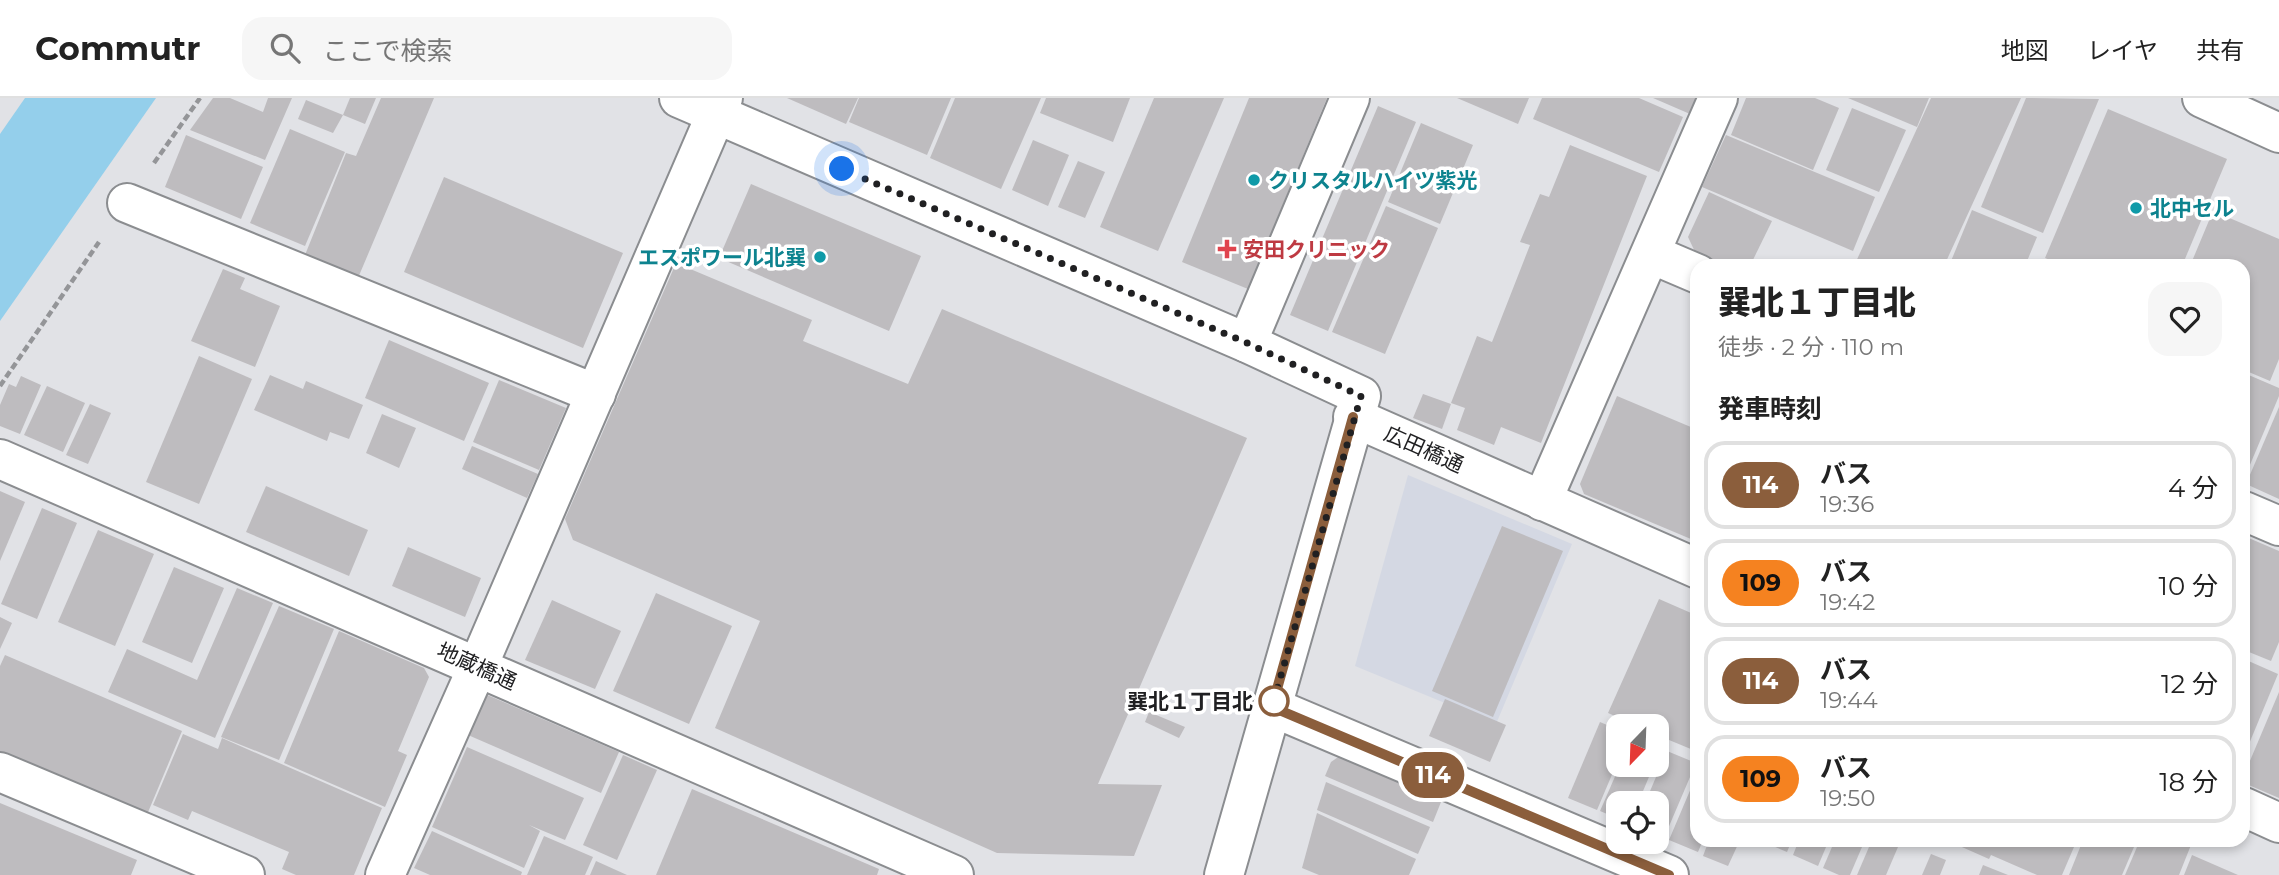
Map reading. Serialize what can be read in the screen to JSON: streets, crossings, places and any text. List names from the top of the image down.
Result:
{
  "streets": {
    "street": ["広田橋通", "地蔵橋通"]
  },
  "places": {
    "other": [
      "クリスタルハイツ紫光",
      "北中セル",
      "エスポワール北巽",
      "巽北１丁目北"
    ],
    "health": ["安田クリニック"]
  },
  "lines": ["bus line 114"],
  "north": "bottom left",
  "page": {
    "header": "Commutr",
    "search": "ここで検索",
    "nav": ["地図", "レイヤ", "共有"],
    "on_map": "114",
    "heading": [
      ["巽北１丁目北", "徒歩 · 2 分 · 110 m"],
      "発車時刻"
    ],
    "list": [
      {
        "mark": "114",
        "name": "バス",
        "note": "19:36",
        "value": "4 分"
      },
      {
        "mark": "109",
        "name": "バス",
        "note": "19:42",
        "value": "10 分"
      },
      {
        "mark": "114",
        "name": "バス",
        "note": "19:44",
        "value": "12 分"
      },
      {
        "mark": "109",
        "name": "バス",
        "note": "19:50",
        "value": "18 分"
      }
    ]
  }
}
